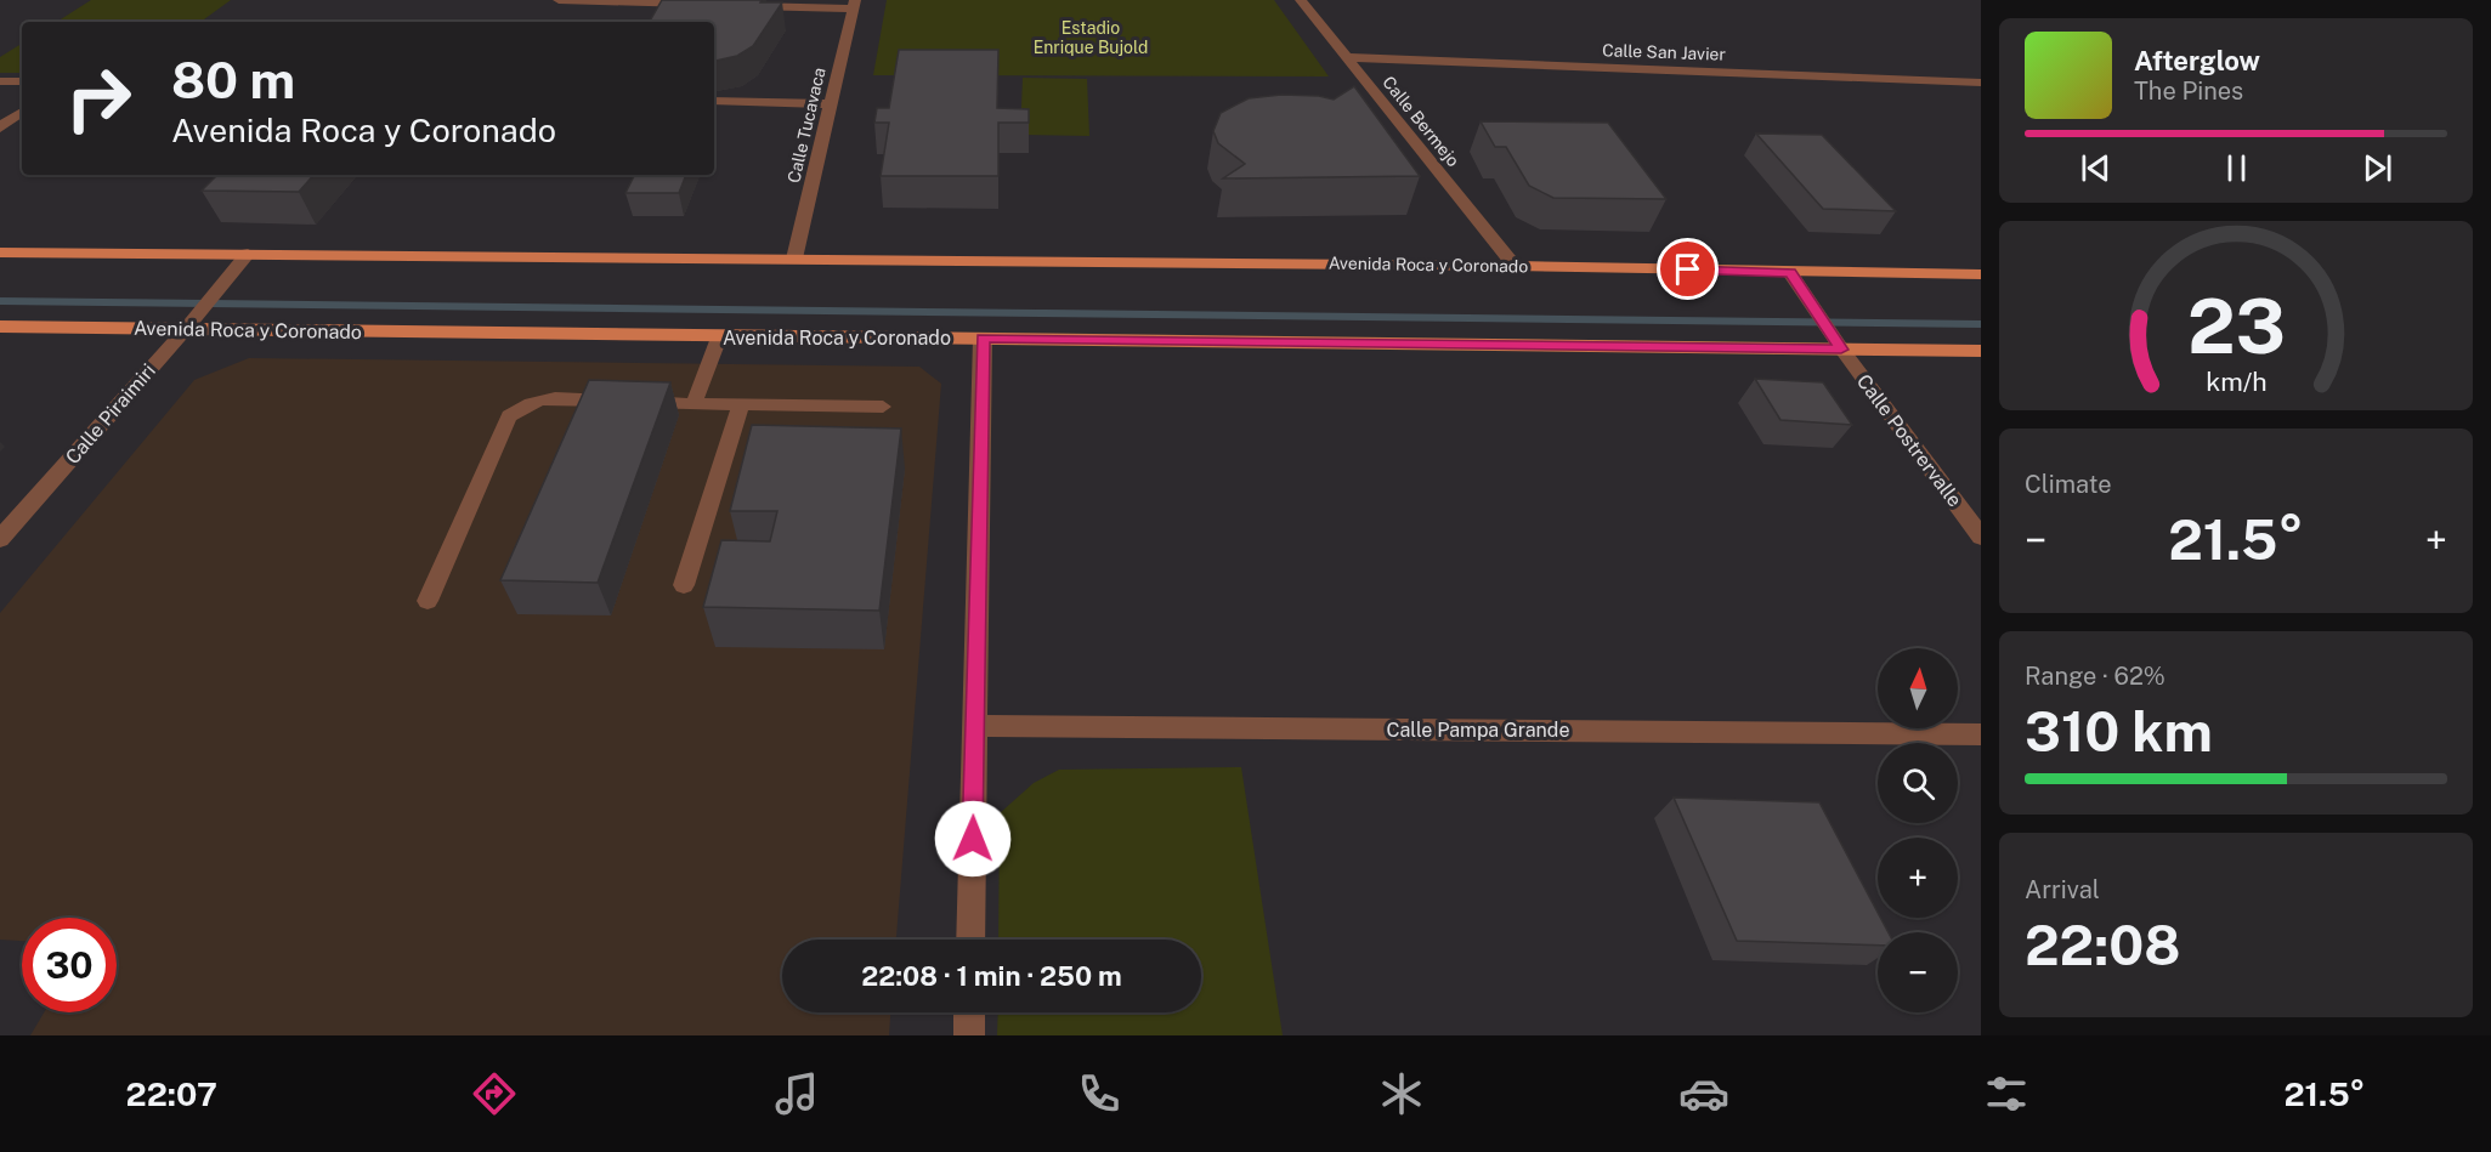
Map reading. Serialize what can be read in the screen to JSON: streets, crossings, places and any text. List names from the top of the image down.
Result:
{
  "streets": {
    "main road": ["Avenida Roca y Coronado"],
    "street": [
      "Calle San Javier",
      "Calle Bermejo",
      "Calle Tucavaca",
      "Calle Piraimiri",
      "Calle Postrervalle",
      "Calle Pampa Grande"
    ]
  },
  "crossings": [
    ["Calle San Javier", "Calle Bermejo"],
    ["Calle Bermejo", "Avenida Roca y Coronado"],
    ["Calle Tucavaca", "Avenida Roca y Coronado"],
    ["Avenida Roca y Coronado", "Calle Piraimiri"],
    ["Avenida Roca y Coronado", "Calle Postrervalle"]
  ],
  "parks": ["Estadio Enrique Bujold"],
  "north": "top",
  "page": {
    "turn": ["80 m", "Avenida Roca y Coronado"],
    "song": ["Afterglow", "The Pines"],
    "tile": [
      "Climate",
      ["Range · 62%", "310 km"],
      ["Arrival", "22:08"]
    ],
    "heat": ["−", "21.5°", "+"],
    "map_buttons": ["+", "−"],
    "limit": "30",
    "trip": "22:08 · 1 min · 250 m",
    "tabs": ["22:07", "21.5°"],
    "gauge": ["23", "km/h"]
  }
}
